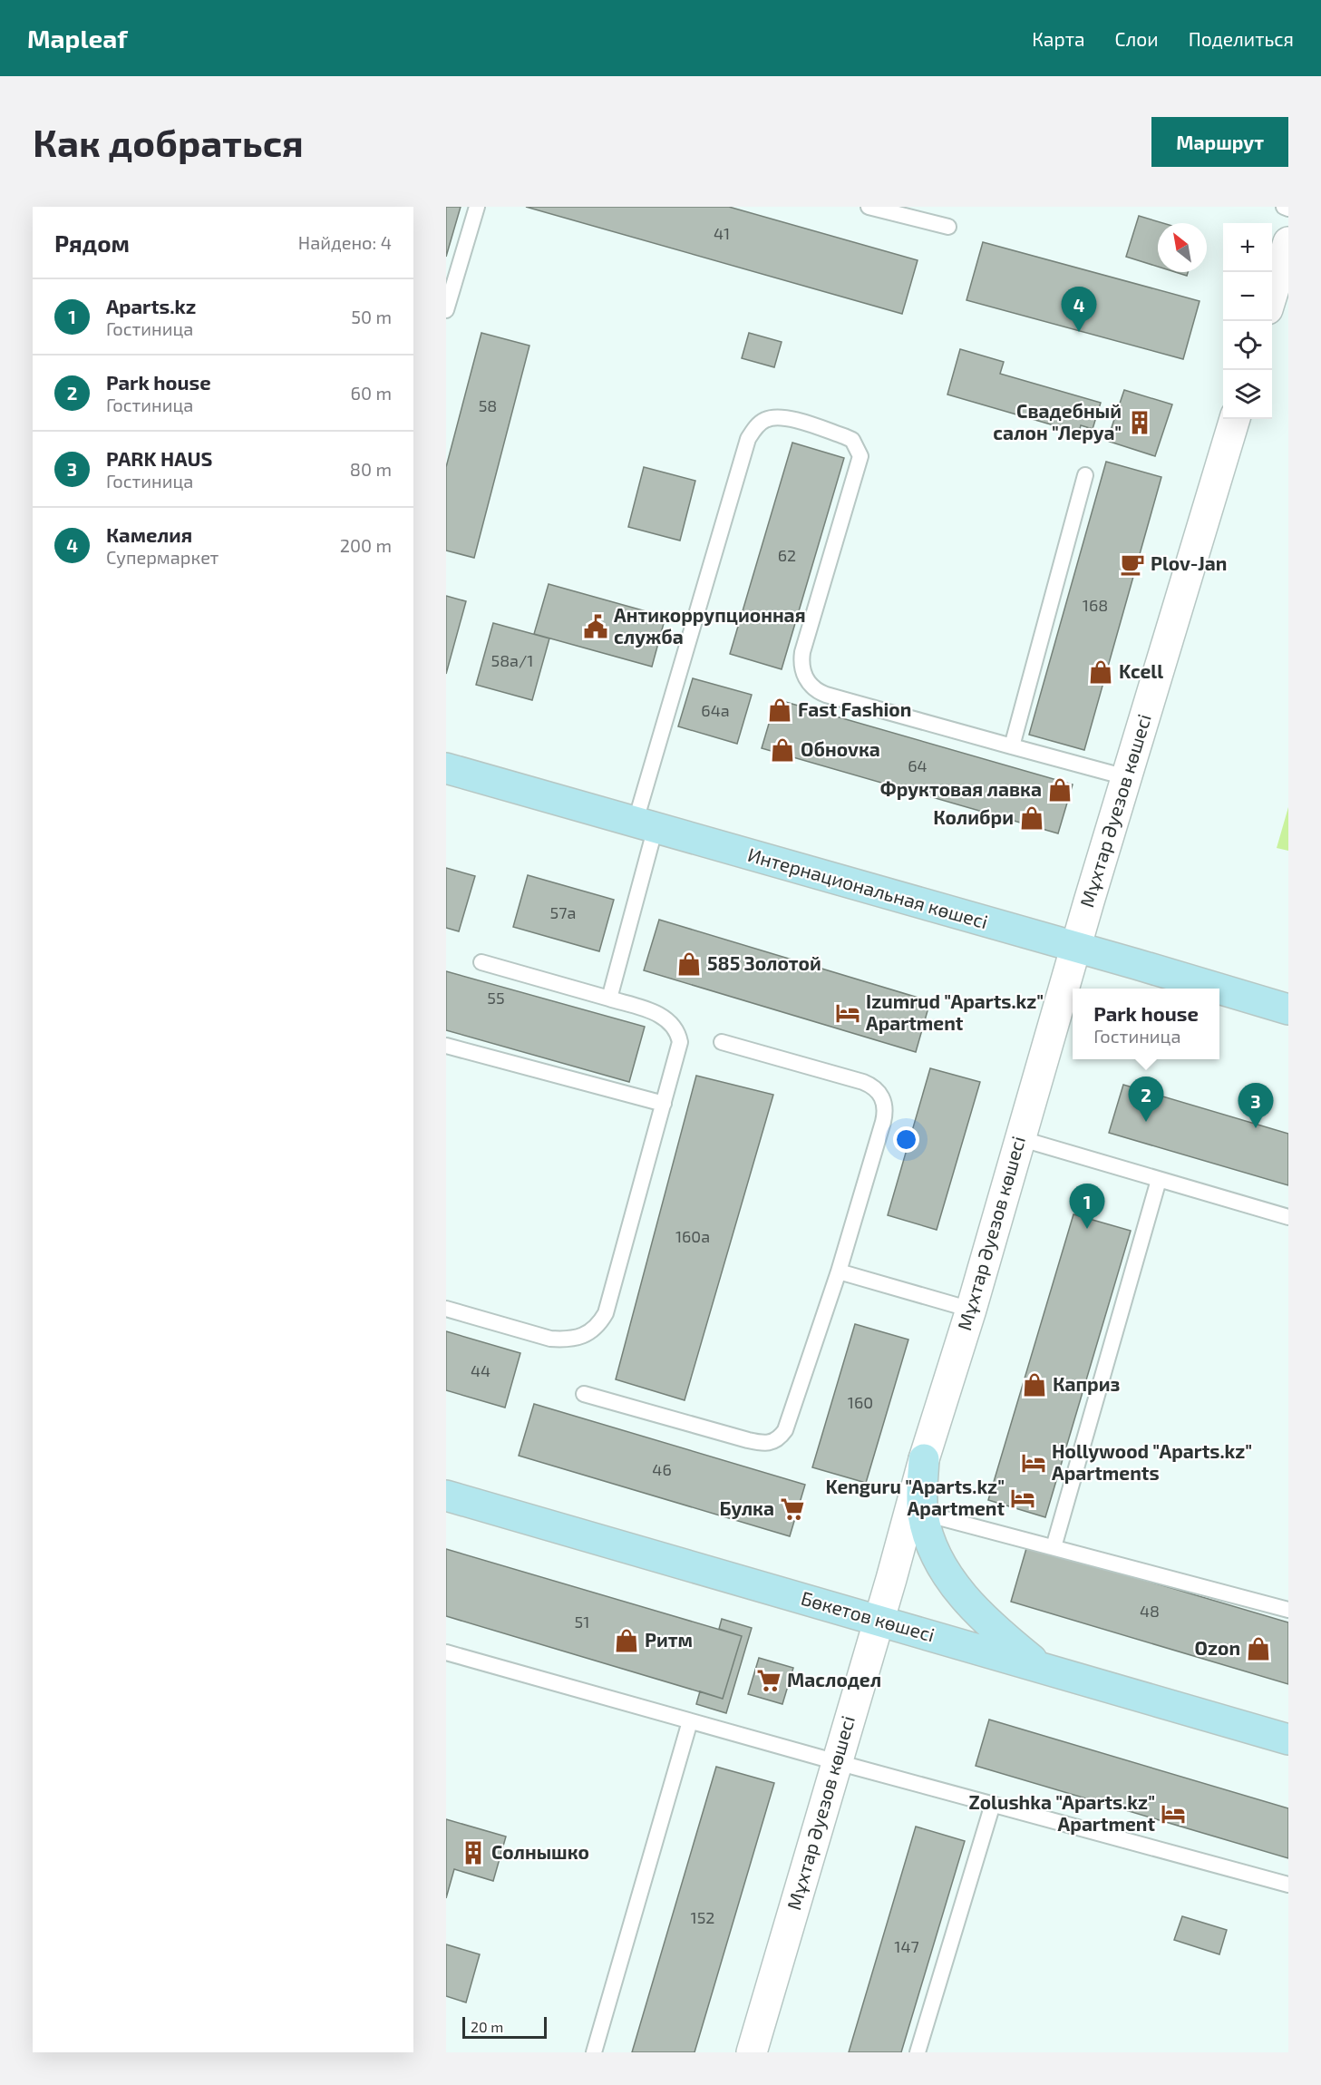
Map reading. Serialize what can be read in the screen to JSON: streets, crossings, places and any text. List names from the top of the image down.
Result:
{
  "streets": {
    "main road": ["Интернациональная көшесі", "Бөкетов көшесі"],
    "street": ["Мұхтар Әуезов көшесі"]
  },
  "crossings": [
    ["Мұхтар Әуезов көшесі", "Интернациональная көшесі"],
    ["Мұхтар Әуезов көшесі", "Бөкетов көшесі"]
  ],
  "places": {
    "building": ["Свадебный салон \"Леруа\"", "Солнышко"],
    "cafe": ["Plov-Jan"],
    "public building": ["Антикоррупционная служба"],
    "shop": [
      "Kcell",
      "Fast Fashion",
      "Обноvка",
      "Фруктовая лавка",
      "Колибри",
      "585 Золотой",
      "Каприз",
      "Ритм",
      "Ozon"
    ],
    "hotel": [
      "Izumrud \"Aparts.kz\" Apartment",
      "Hollywood \"Aparts.kz\" Apartments",
      "Kenguru \"Aparts.kz\" Apartment",
      "Zolushka \"Aparts.kz\" Apartment"
    ],
    "supermarket": ["Булка", "Маслодел"]
  },
  "house_numbers": [
    "41",
    "58",
    "62",
    "168",
    "58а/1",
    "64а",
    "64",
    "57а",
    "55",
    "160а",
    "44",
    "160",
    "46",
    "48",
    "51",
    "152",
    "147"
  ],
  "scale_bar": "20 m",
  "north": "top left",
  "page": {
    "header": "Mapleaf",
    "nav": ["Карта", "Слои", "Поделиться"],
    "buttons": "Маршрут",
    "title": "Как добраться",
    "heading": ["Рядом", "Найдено: 4"],
    "map_buttons": ["+", "−"],
    "list": [
      {
        "mark": "1",
        "name": "Aparts.kz",
        "note": "Гостиница",
        "value": "50 m"
      },
      {
        "mark": "2",
        "name": "Park house",
        "note": "Гостиница",
        "value": "60 m"
      },
      {
        "mark": "3",
        "name": "PARK HAUS",
        "note": "Гостиница",
        "value": "80 m"
      },
      {
        "mark": "4",
        "name": "Камелия",
        "note": "Супермаркет",
        "value": "200 m"
      }
    ],
    "pins": [
      "4",
      "2",
      "3",
      "1"
    ],
    "popup": ["Park house", "Гостиница"],
    "scale": "20 m"
  }
}
